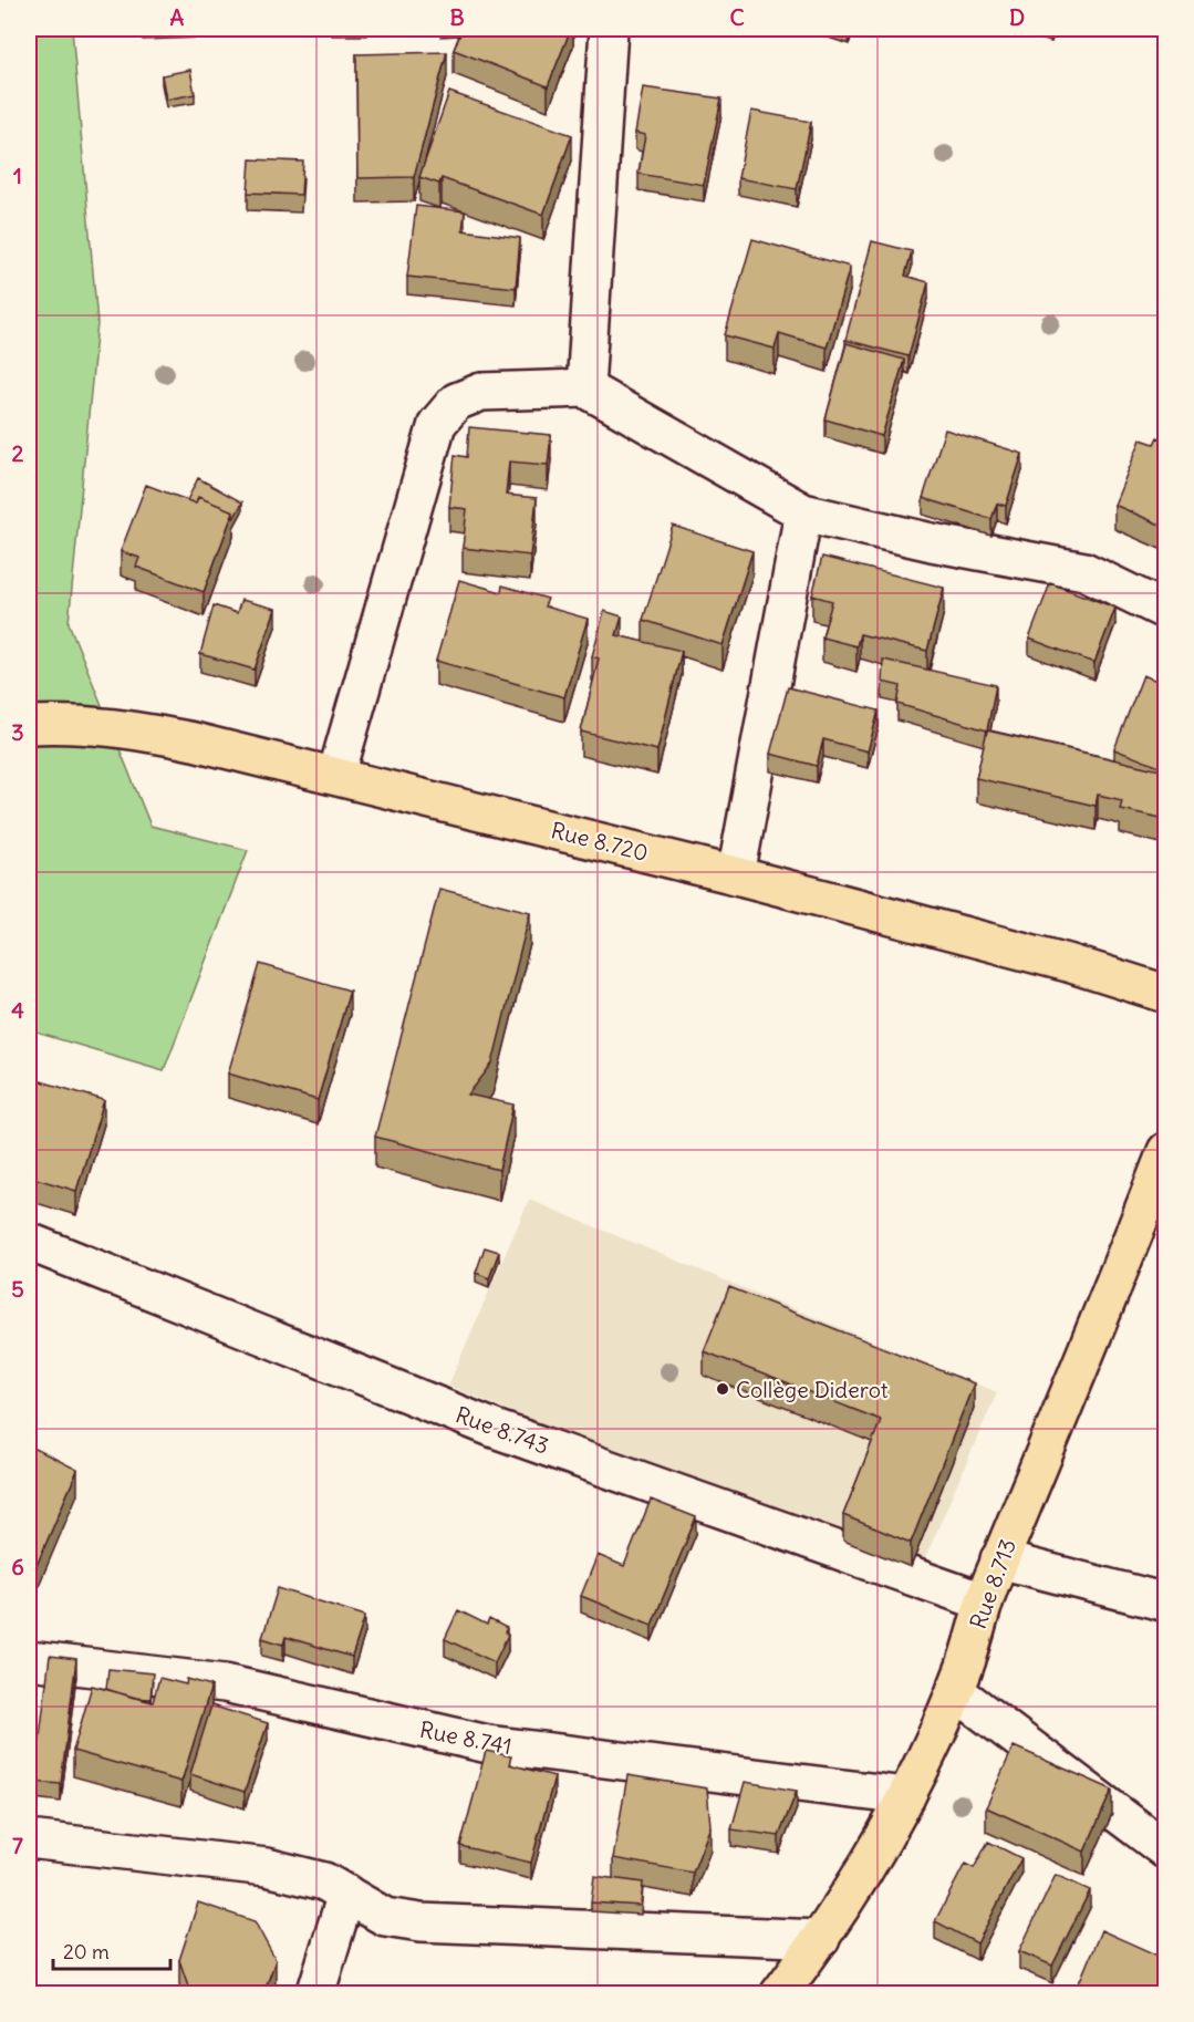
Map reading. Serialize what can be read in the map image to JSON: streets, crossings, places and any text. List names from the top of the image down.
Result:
{
  "streets": {
    "main road": ["Rue 8.720", "Rue 8.713"],
    "street": ["Rue 8.743", "Rue 8.741"]
  },
  "crossings": [
    ["Rue 8.743", "Rue 8.713"],
    ["Rue 8.713", "Rue 8.741"]
  ],
  "places": ["Collège Diderot"],
  "scale_bar": "20 m",
  "grid": {
    "columns": [
      "A",
      "B",
      "C",
      "D"
    ],
    "rows": [
      "1",
      "2",
      "3",
      "4",
      "5",
      "6",
      "7"
    ]
  }
}
